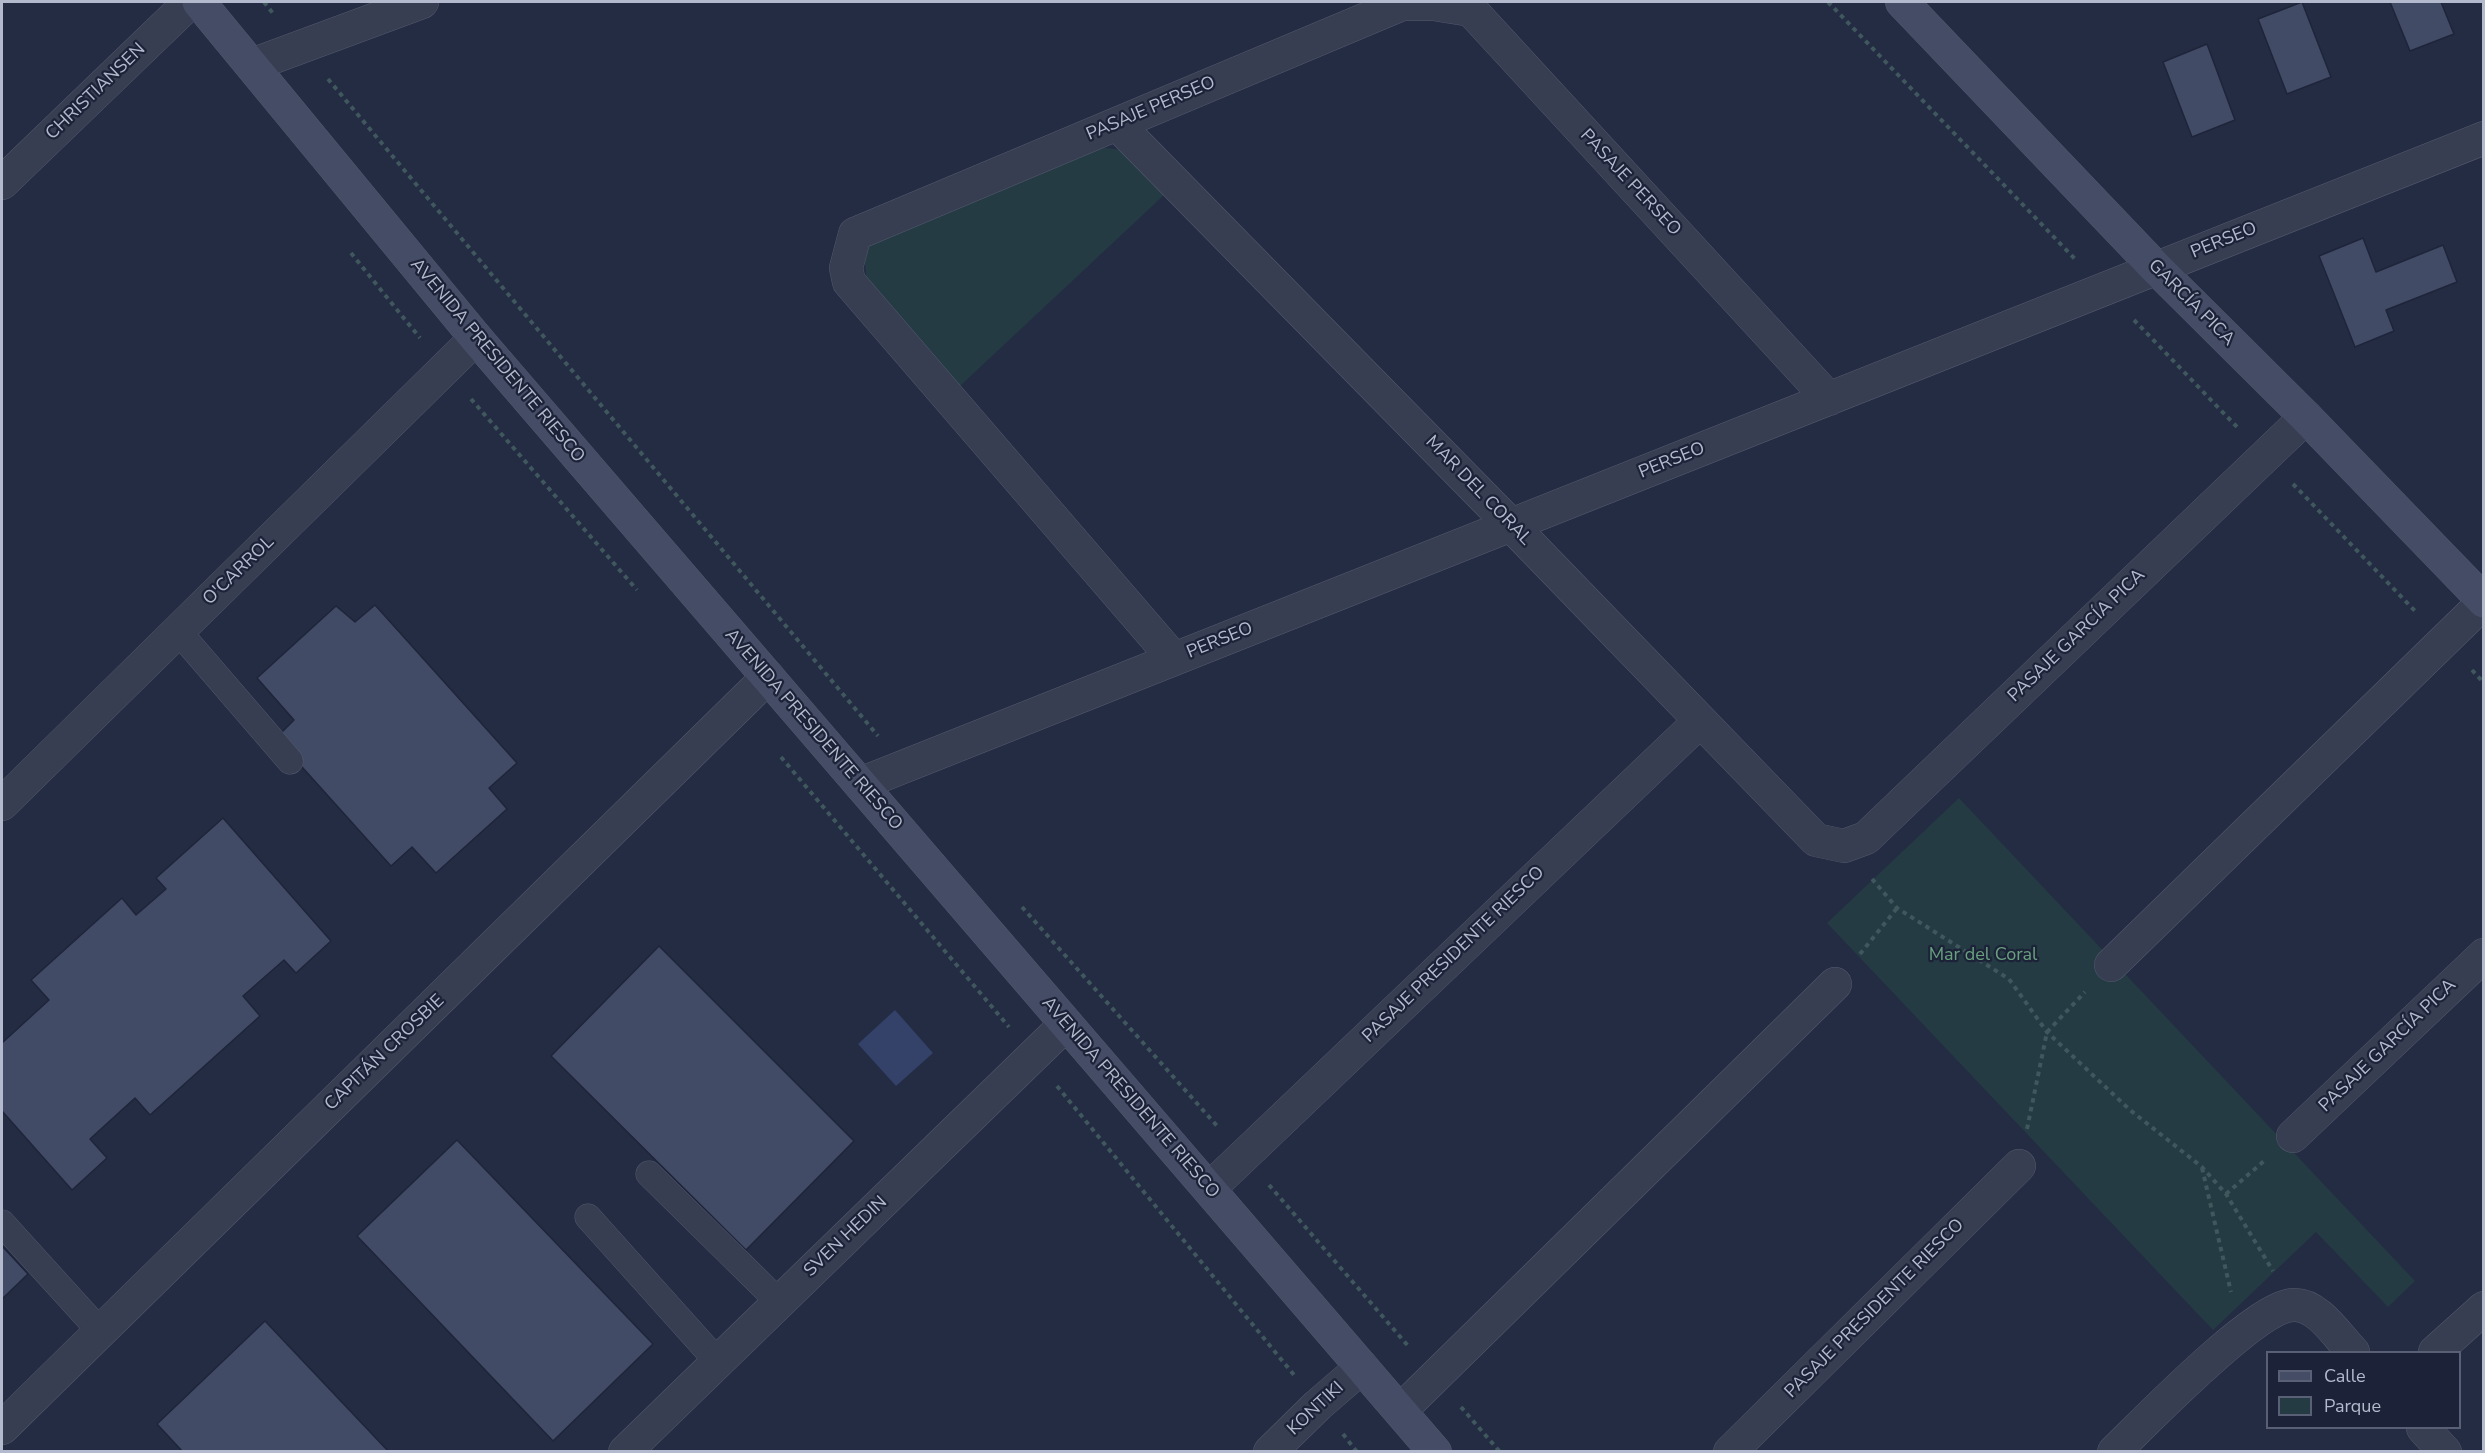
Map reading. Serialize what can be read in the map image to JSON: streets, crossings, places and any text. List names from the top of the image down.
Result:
{
  "streets": {
    "main road": ["GARCÍA PICA", "AVENIDA PRESIDENTE RIESCO"],
    "street": [
      "CHRISTIANSEN",
      "PASAJE PERSEO",
      "PERSEO",
      "MAR DEL CORAL",
      "O'CARROL",
      "PASAJE GARCÍA PICA",
      "PASAJE PRESIDENTE RIESCO",
      "CAPITÁN CROSBIE",
      "SVEN HEDIN",
      "KONTIKI"
    ]
  },
  "crossings": [
    ["PASAJE PERSEO", "PERSEO"],
    ["PASAJE PERSEO", "MAR DEL CORAL"],
    ["PERSEO", "GARCÍA PICA"],
    ["PERSEO", "AVENIDA PRESIDENTE RIESCO"],
    ["PERSEO", "MAR DEL CORAL"],
    ["GARCÍA PICA", "PASAJE GARCÍA PICA"],
    ["AVENIDA PRESIDENTE RIESCO", "O'CARROL"],
    ["AVENIDA PRESIDENTE RIESCO", "PASAJE PRESIDENTE RIESCO"],
    ["AVENIDA PRESIDENTE RIESCO", "CAPITÁN CROSBIE"],
    ["AVENIDA PRESIDENTE RIESCO", "SVEN HEDIN"],
    ["AVENIDA PRESIDENTE RIESCO", "KONTIKI"],
    ["MAR DEL CORAL", "PASAJE GARCÍA PICA"],
    ["MAR DEL CORAL", "PASAJE PRESIDENTE RIESCO"]
  ],
  "parks": ["Mar del Coral"],
  "legend": ["Calle", "Parque"]
}
